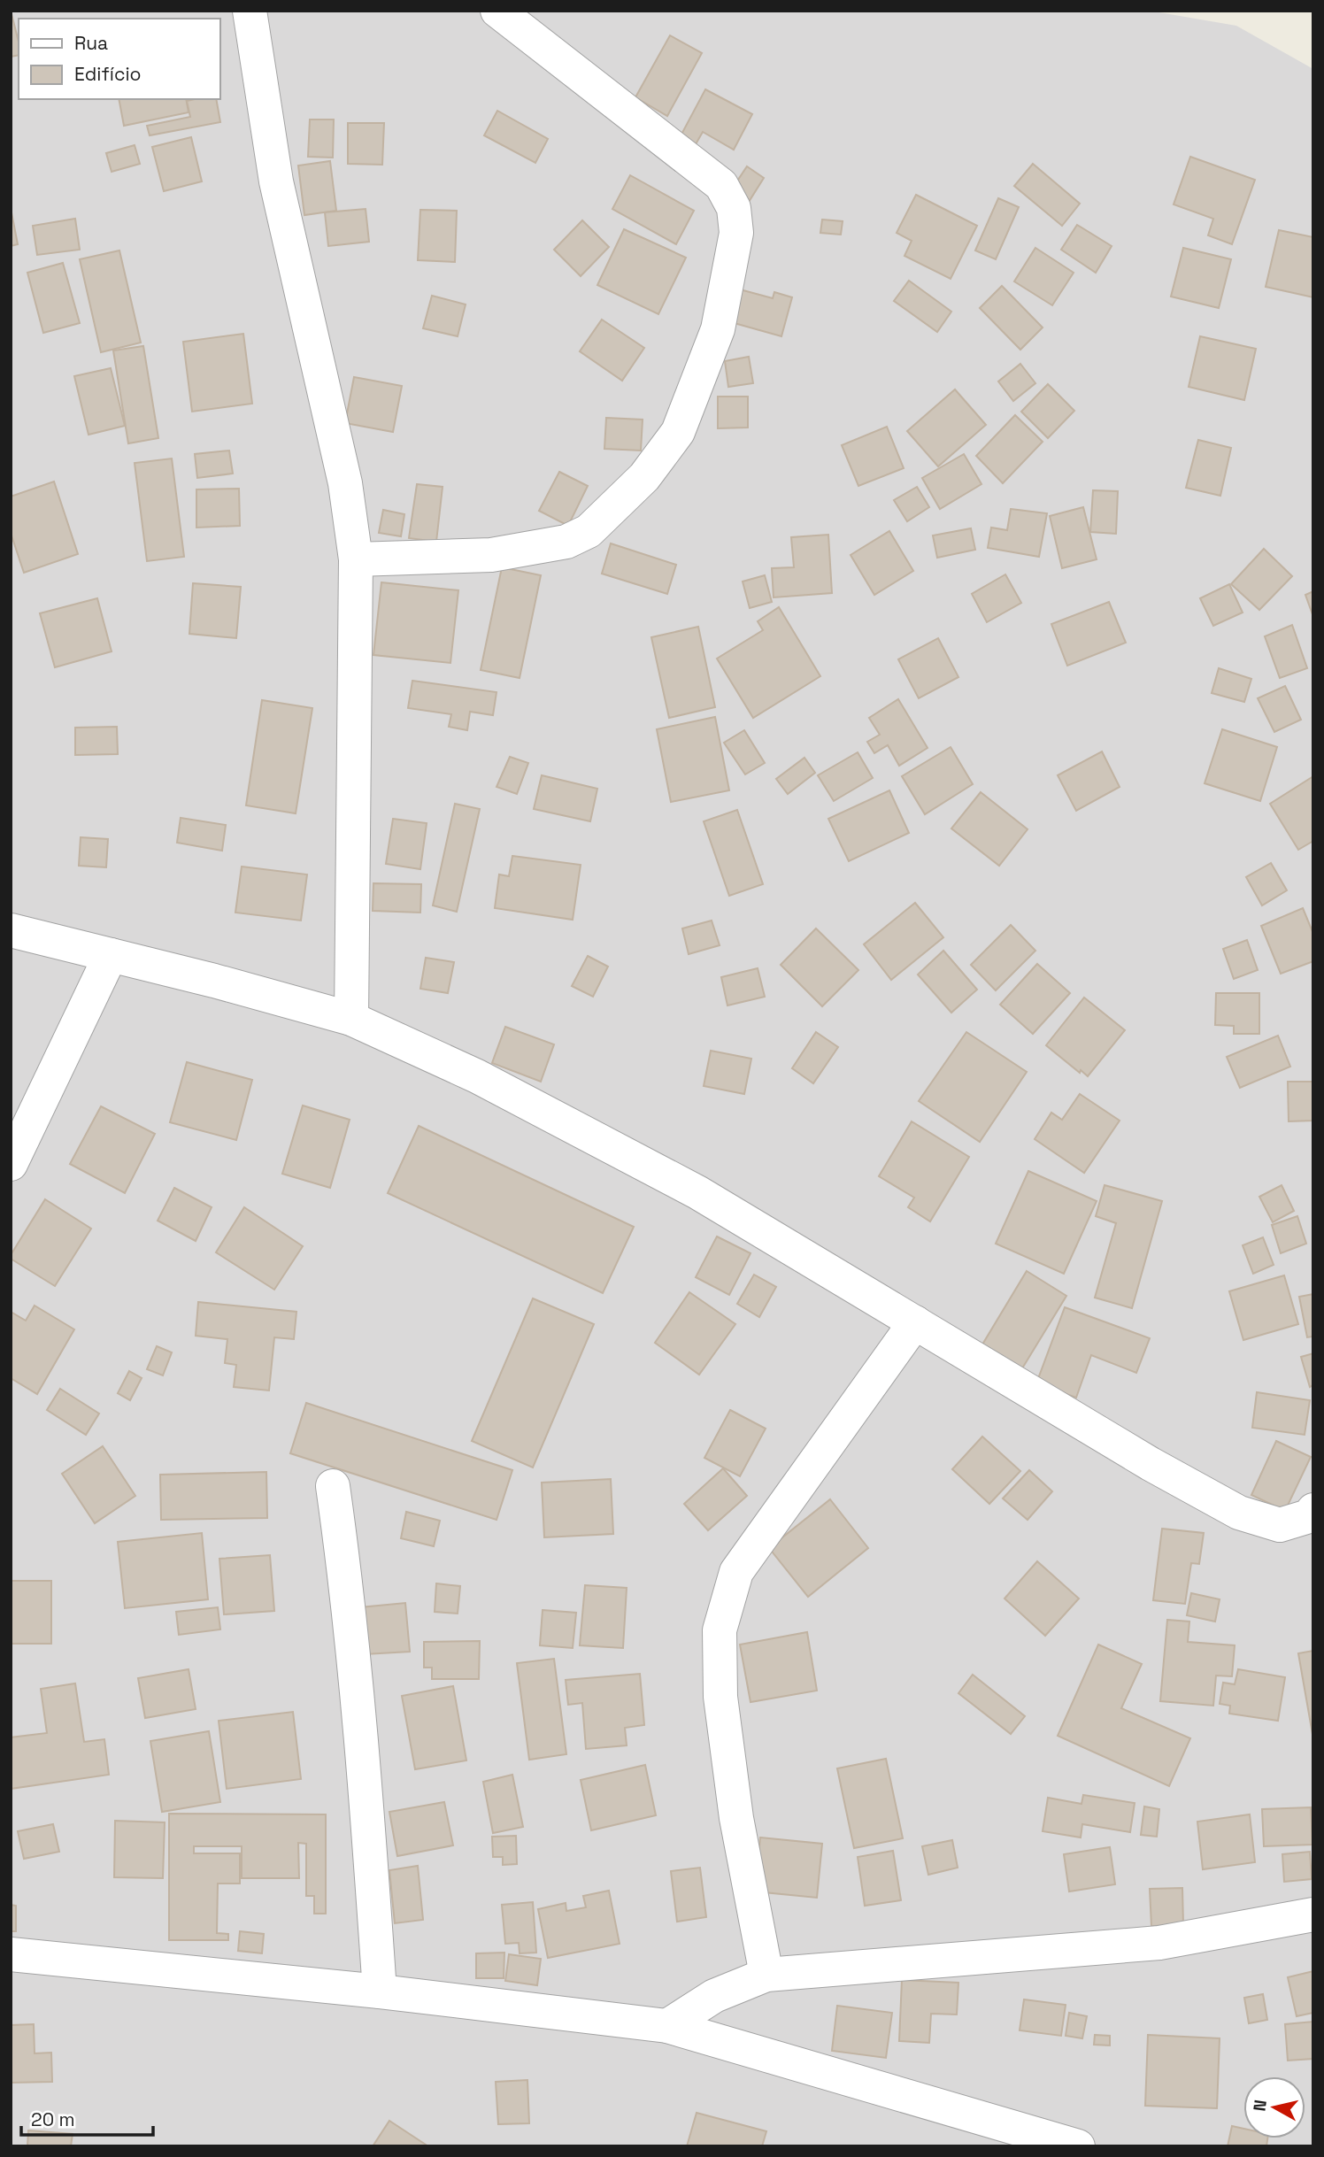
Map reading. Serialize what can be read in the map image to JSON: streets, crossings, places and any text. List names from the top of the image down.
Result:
{
  "legend": ["Rua", "Edifício"],
  "scale_bar": "20 m",
  "north": "left"
}
